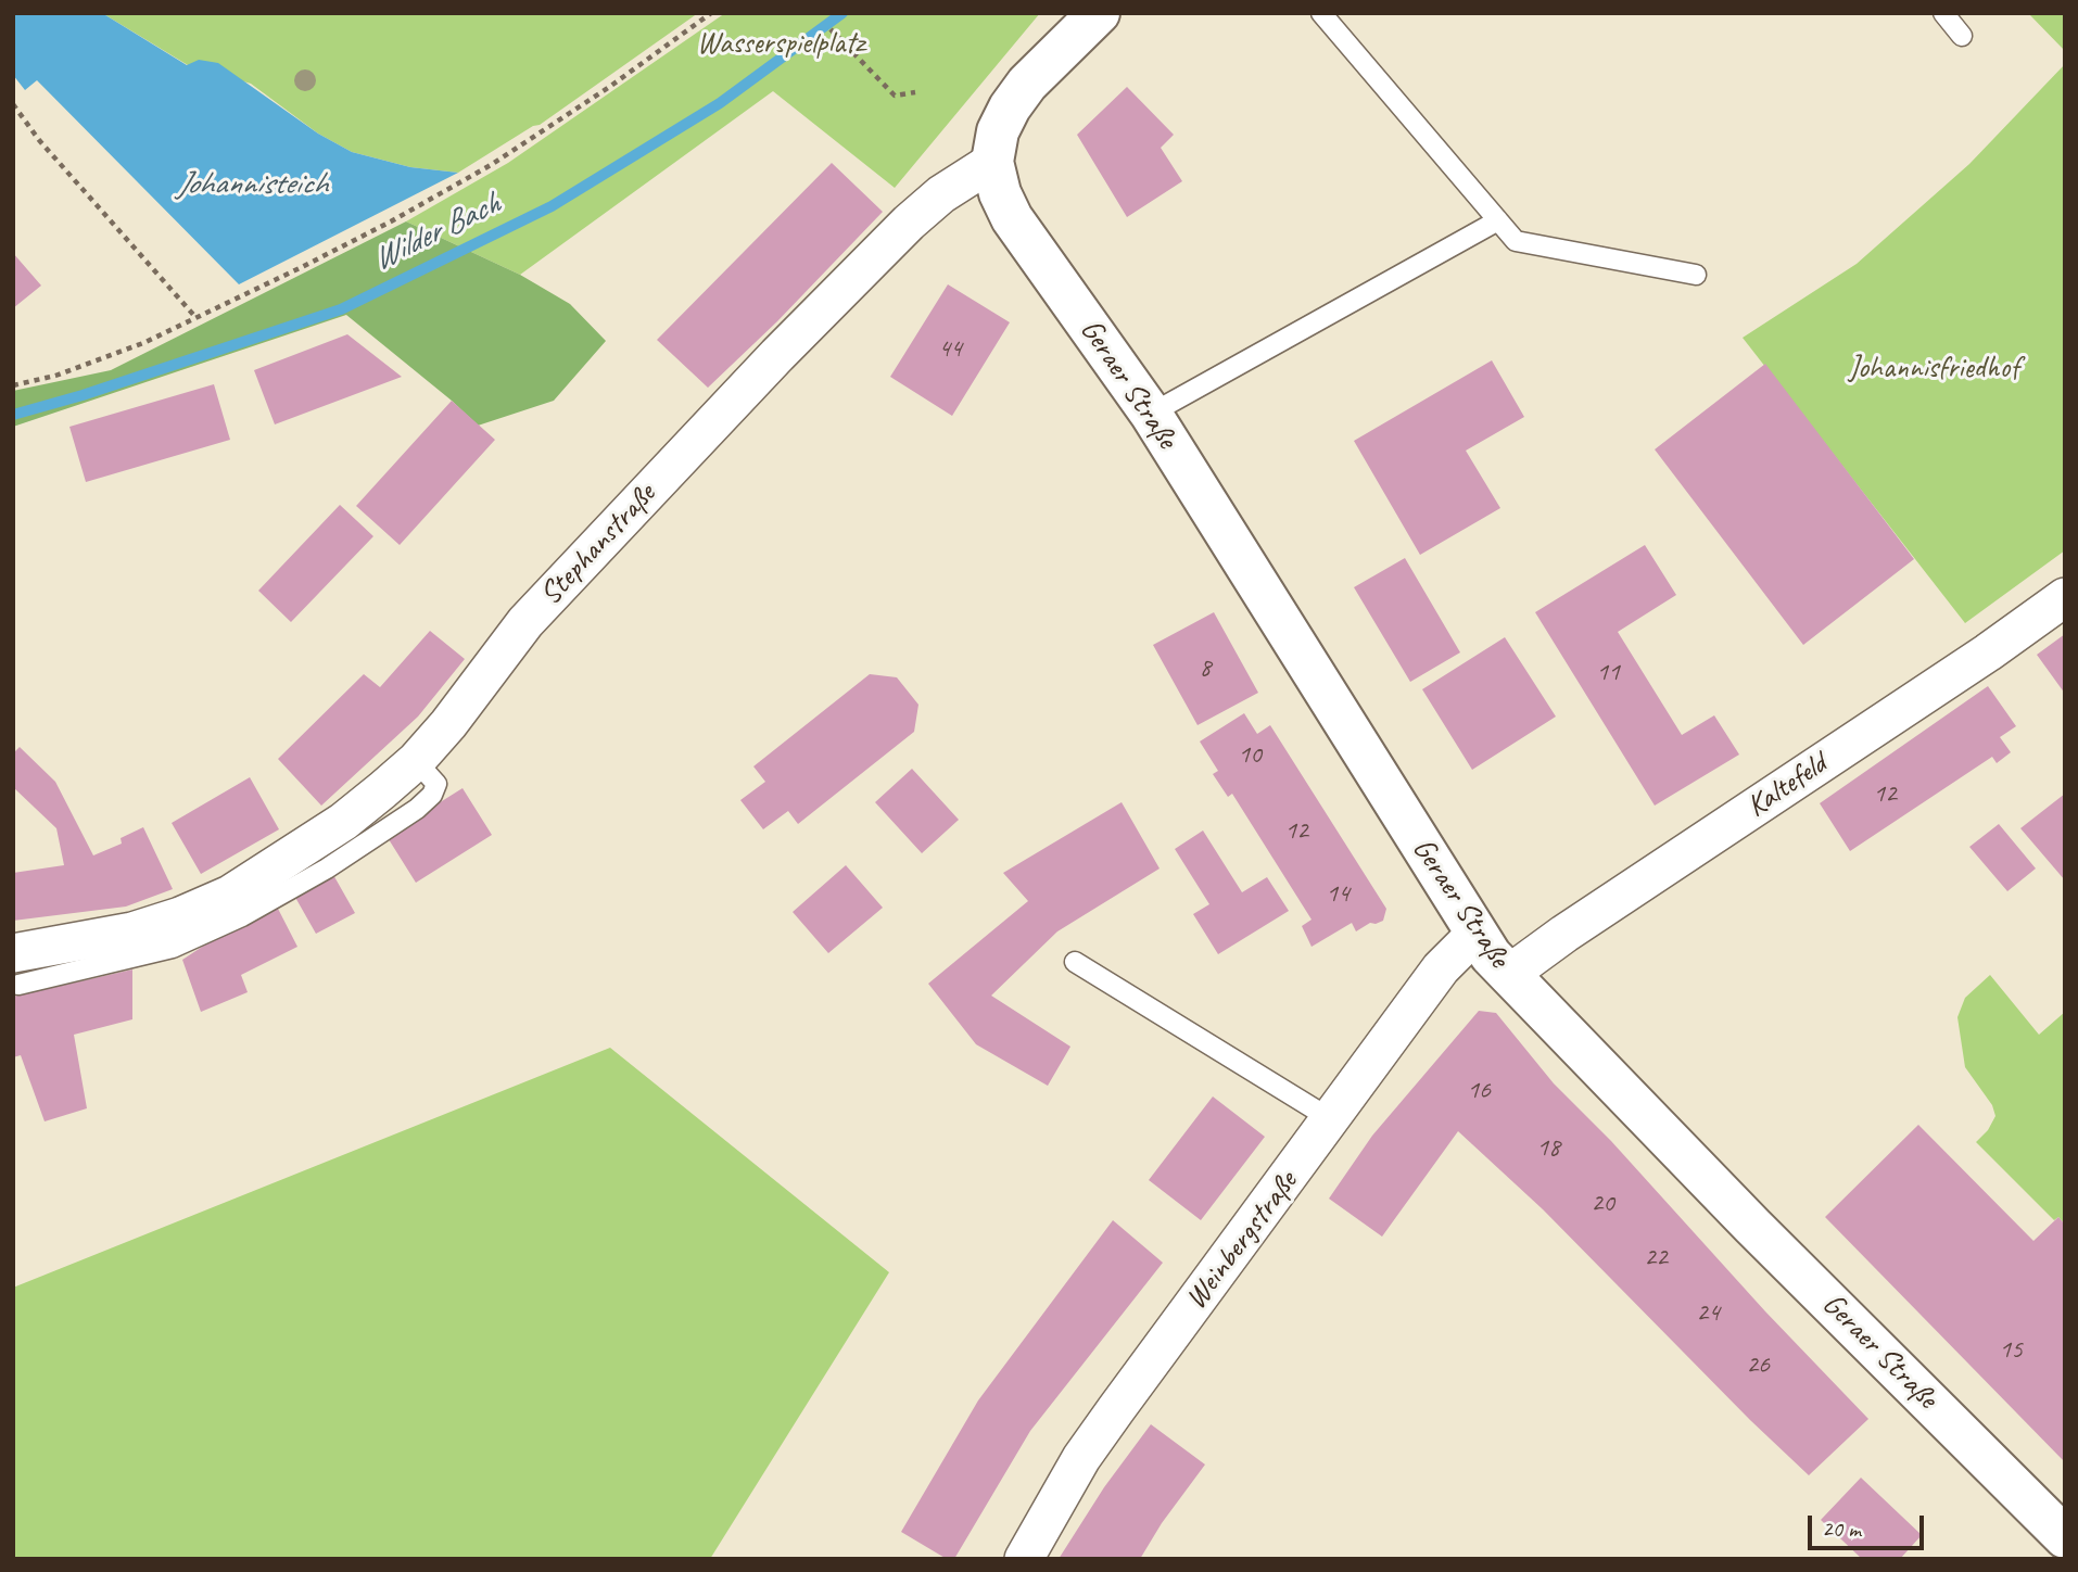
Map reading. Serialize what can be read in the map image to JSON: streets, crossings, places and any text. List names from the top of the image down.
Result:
{
  "streets": {
    "street": [
      "Geraer Straße",
      "Stephanstraße",
      "Kaltefeld",
      "Weinbergstraße"
    ]
  },
  "crossings": [
    ["Geraer Straße", "Stephanstraße"],
    ["Geraer Straße", "Kaltefeld"],
    ["Geraer Straße", "Weinbergstraße"]
  ],
  "water": ["Johannisteich", "Wilder Bach"],
  "parks": ["Wasserspielplatz", "Johannisfriedhof"],
  "house_numbers": [
    "44",
    "8",
    "11",
    "10",
    "12",
    "12",
    "14",
    "16",
    "18",
    "20",
    "22",
    "24",
    "15",
    "26"
  ],
  "scale_bar": "20 m"
}
